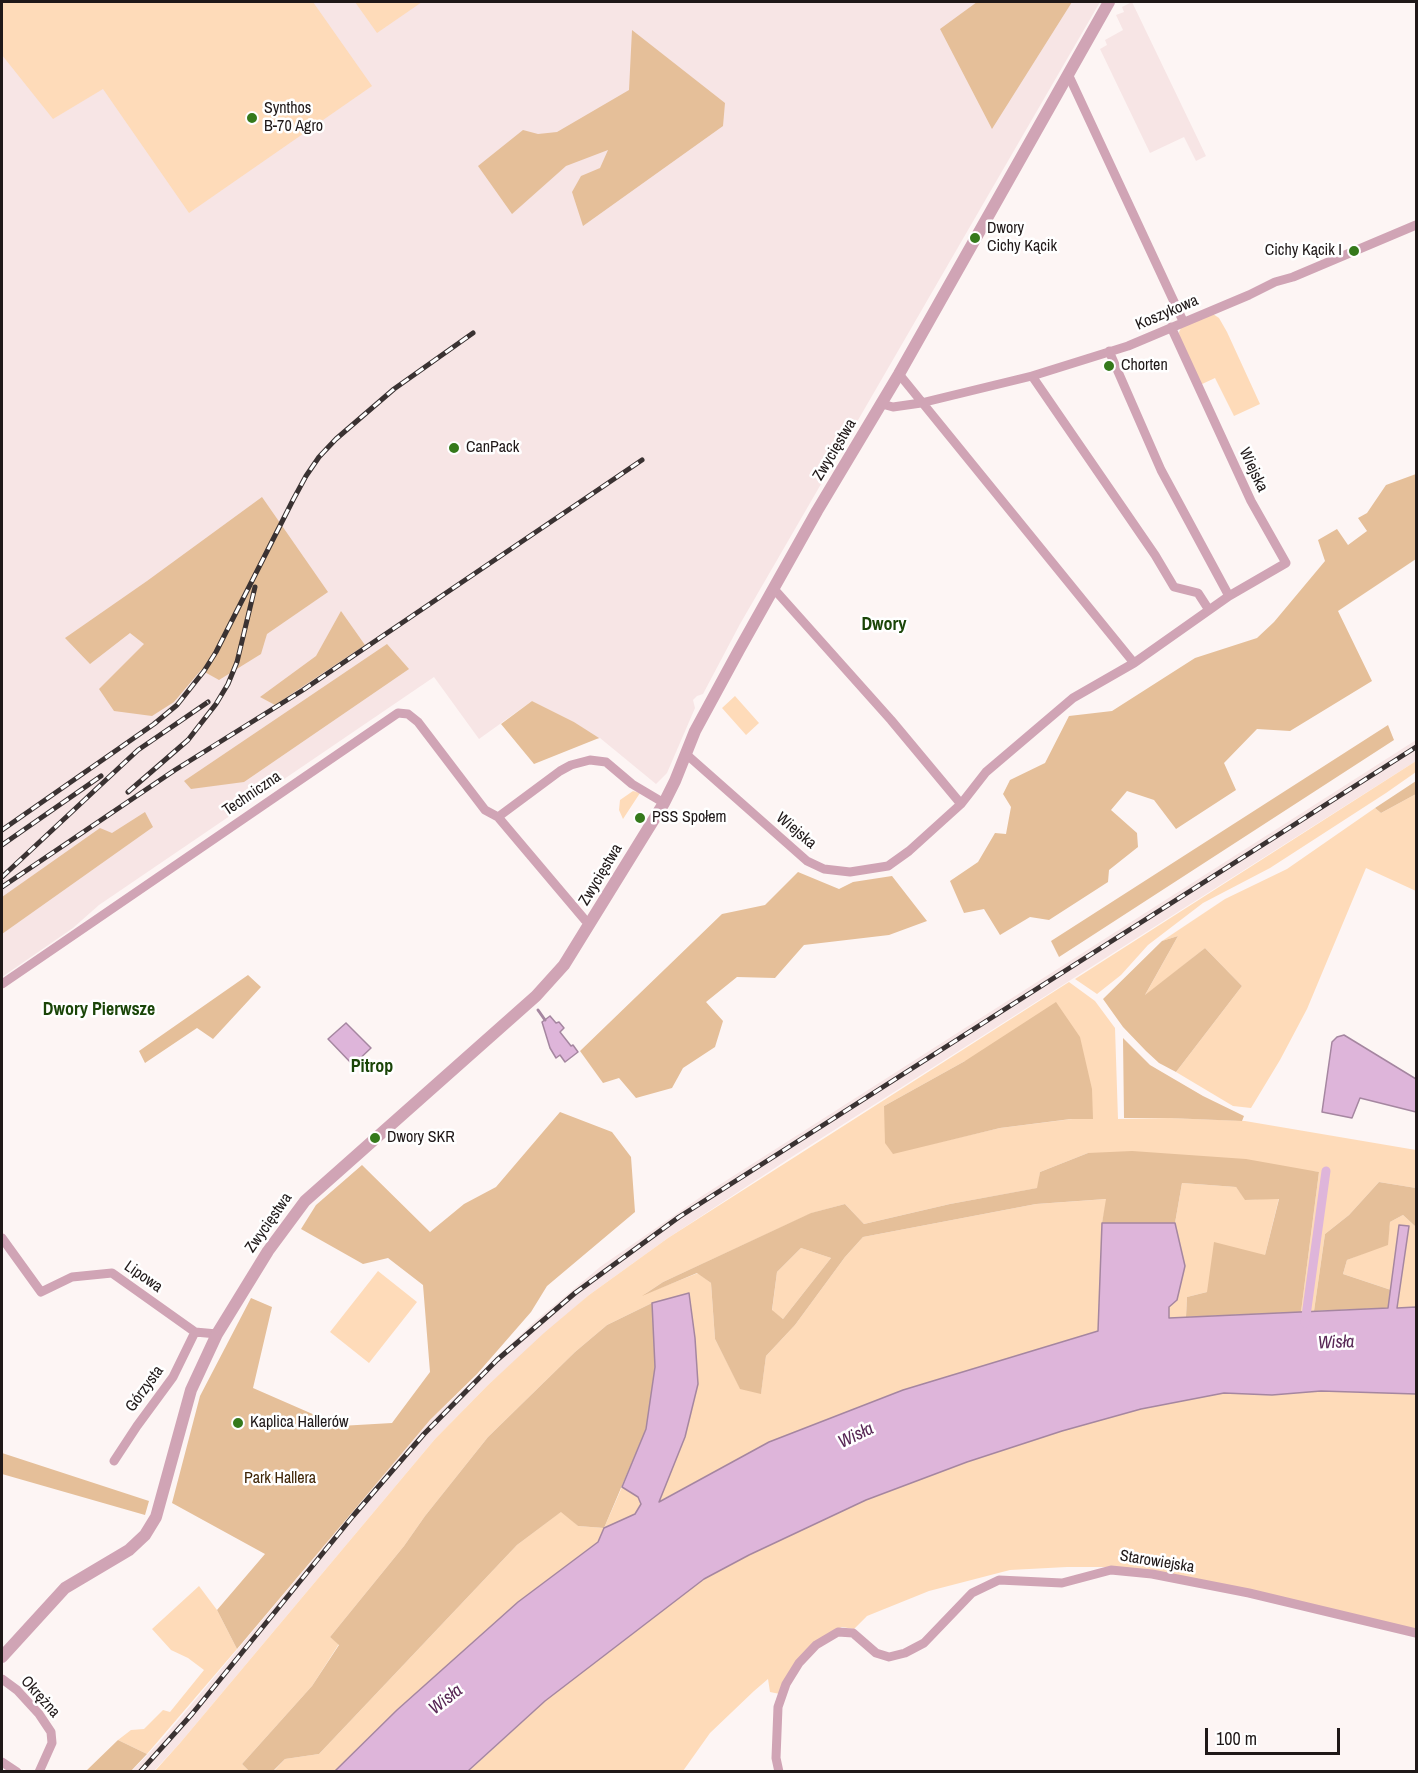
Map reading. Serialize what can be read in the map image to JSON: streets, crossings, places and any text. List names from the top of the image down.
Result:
{
  "streets": {
    "street": [
      "Koszykowa",
      "Zwycięstwa",
      "Wiejska",
      "Techniczna",
      "Lipowa",
      "Górzysta",
      "Starowiejska",
      "Okrężna"
    ]
  },
  "crossings": [
    ["Koszykowa", "Zwycięstwa"],
    ["Koszykowa", "Wiejska"],
    ["Zwycięstwa", "Wiejska"],
    ["Zwycięstwa", "Techniczna"],
    ["Lipowa", "Górzysta"]
  ],
  "districts": ["Dwory", "Dwory Pierwsze", "Pitrop"],
  "water": ["Wisła"],
  "parks": ["Park Hallera"],
  "places": [
    "Synthos B-70 Agro",
    "Dwory Cichy Kącik",
    "Cichy Kącik I",
    "Chorten",
    "CanPack",
    "PSS Społem",
    "Dwory SKR",
    "Kaplica Hallerów"
  ],
  "scale_bar": "100 m"
}
